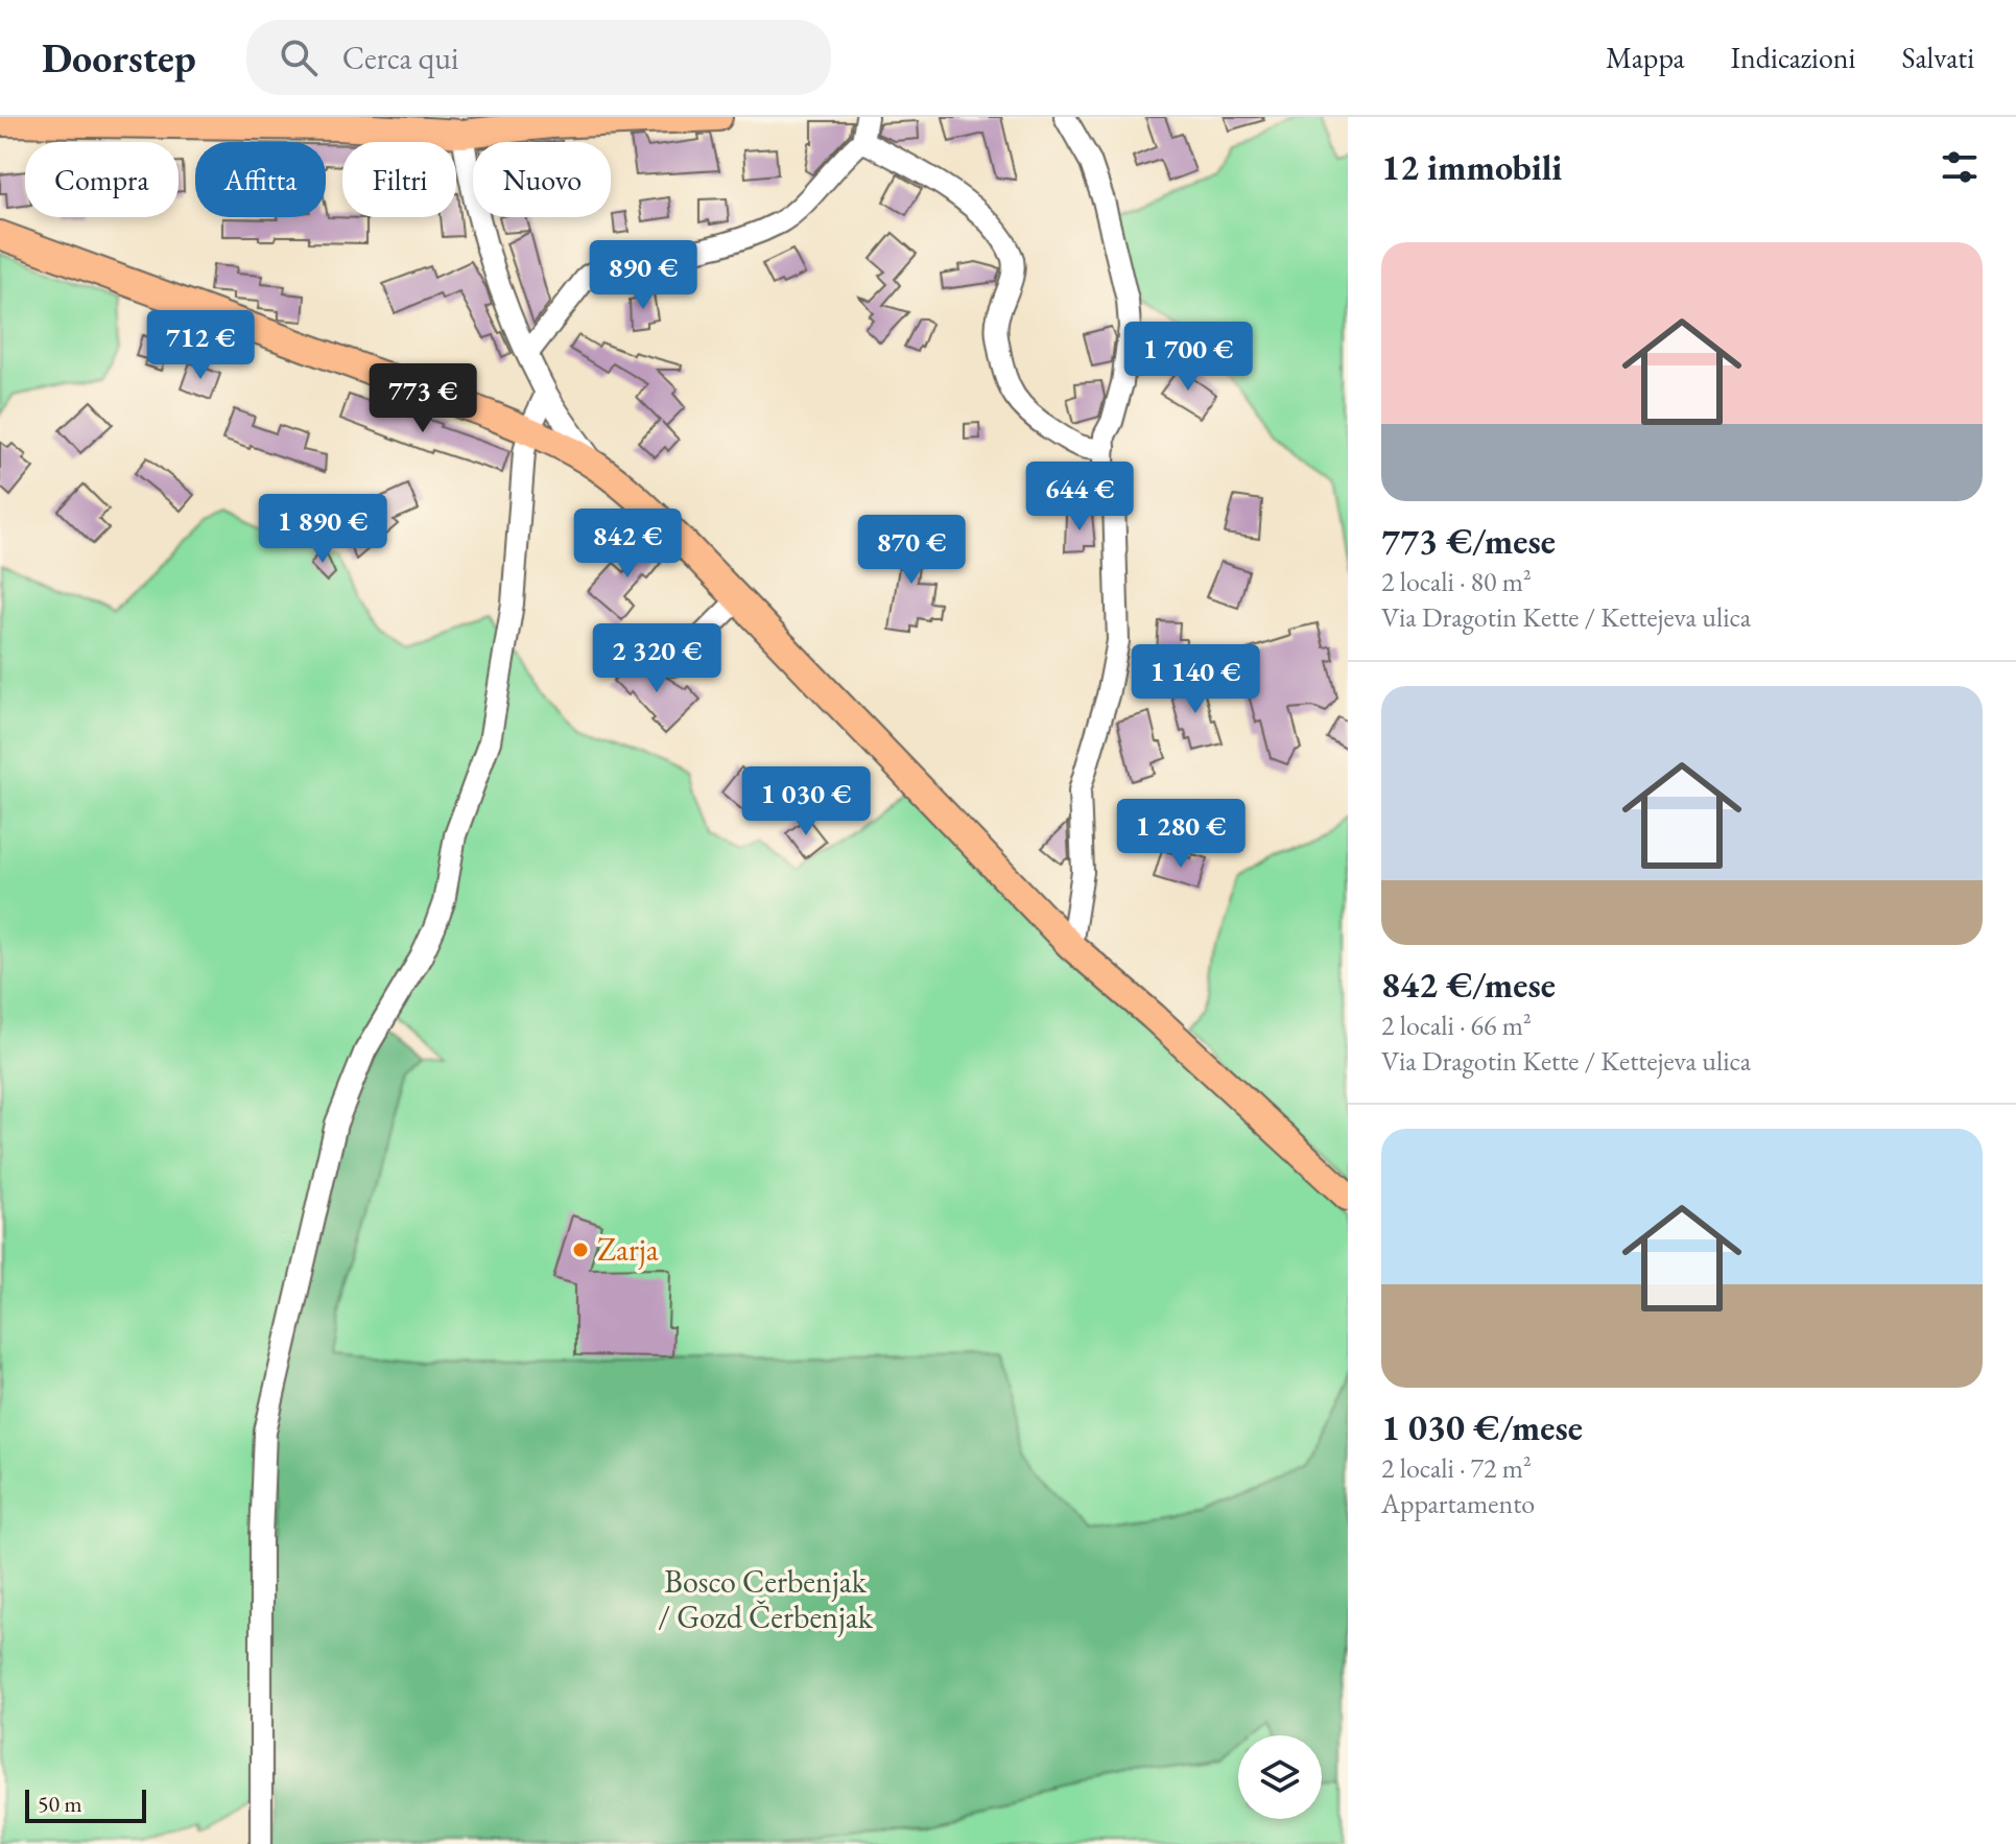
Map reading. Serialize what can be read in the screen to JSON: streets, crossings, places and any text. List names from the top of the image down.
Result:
{
  "parks": ["Bosco Cerbenjak / Gozd Čerbenjak"],
  "places": ["Zarja"],
  "scale_bar": "50 m",
  "page": {
    "header": "Doorstep",
    "search": "Cerca qui",
    "nav": ["Mappa", "Indicazioni", "Salvati"],
    "heading": "12 immobili",
    "chip": [
      "Compra",
      "Affitta",
      "Filtri",
      "Nuovo"
    ],
    "list": [
      {
        "name": "773 €/mese",
        "note": "2 locali · 80 m² · Via Dragotin Kette / Kettejeva ulica"
      },
      {
        "name": "842 €/mese",
        "note": "2 locali · 66 m² · Via Dragotin Kette / Kettejeva ulica"
      },
      {
        "name": "1 030 €/mese",
        "note": "2 locali · 72 m² · Appartamento"
      }
    ],
    "price": [
      "890 €",
      "712 €",
      "1 700 €",
      "773 €",
      "644 €",
      "1 890 €",
      "842 €",
      "870 €",
      "2 320 €",
      "1 140 €",
      "1 030 €",
      "1 280 €"
    ],
    "scale": "50 m"
  }
}
